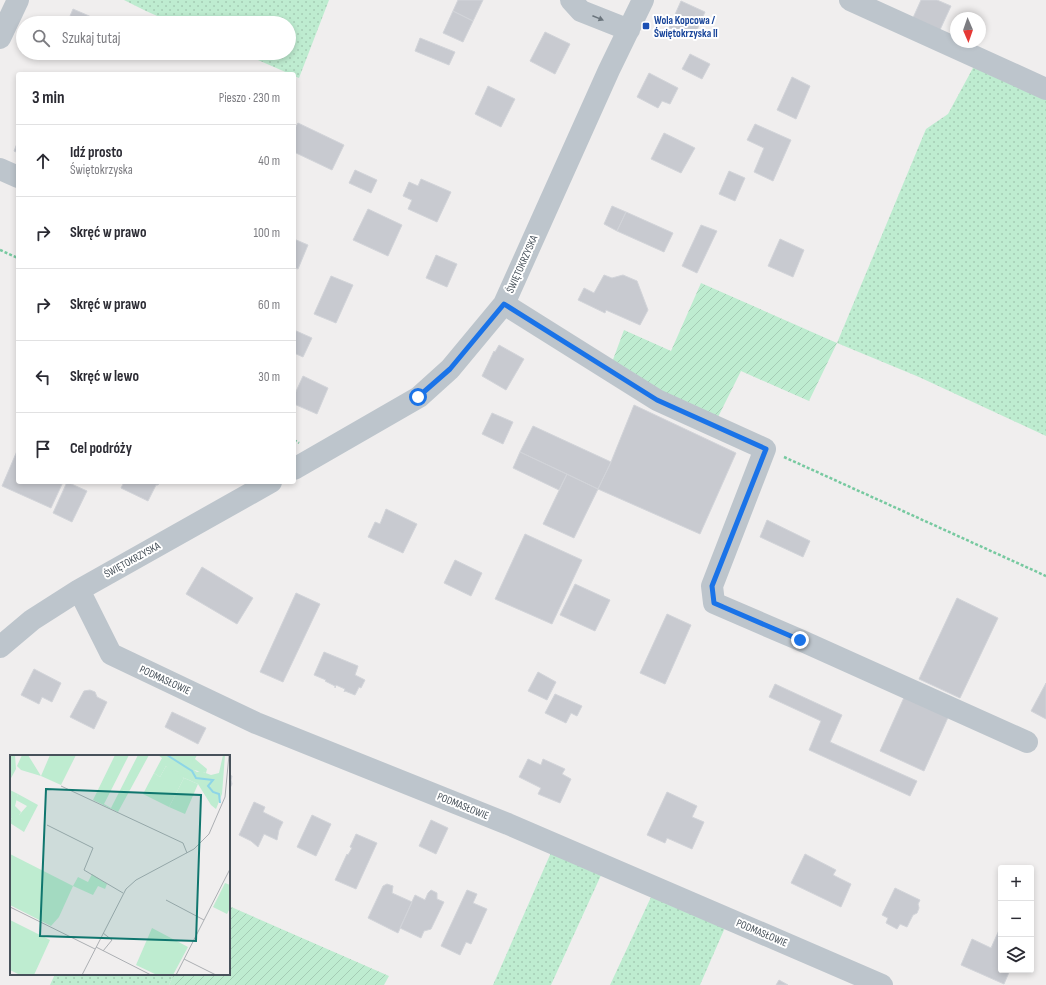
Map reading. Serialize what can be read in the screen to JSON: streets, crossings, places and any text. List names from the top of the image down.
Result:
{
  "streets": {
    "street": ["ŚWIĘTOKRZYSKA", "PODMASŁOWIE"]
  },
  "crossings": [
    ["ŚWIĘTOKRZYSKA", "PODMASŁOWIE"]
  ],
  "places": {
    "transit": ["Wola Kopcowa / Świętokrzyska II"]
  },
  "north": "bottom",
  "page": {
    "search": "Szukaj tutaj",
    "heading": ["3 min", "Pieszo · 230 m"],
    "list": [
      ["Idź prosto", "Świętokrzyska", "40 m"],
      ["Skręć w prawo", "100 m"],
      ["Skręć w prawo", "60 m"],
      ["Skręć w lewo", "30 m"],
      "Cel podróży"
    ],
    "map_buttons": ["+", "−"]
  }
}
